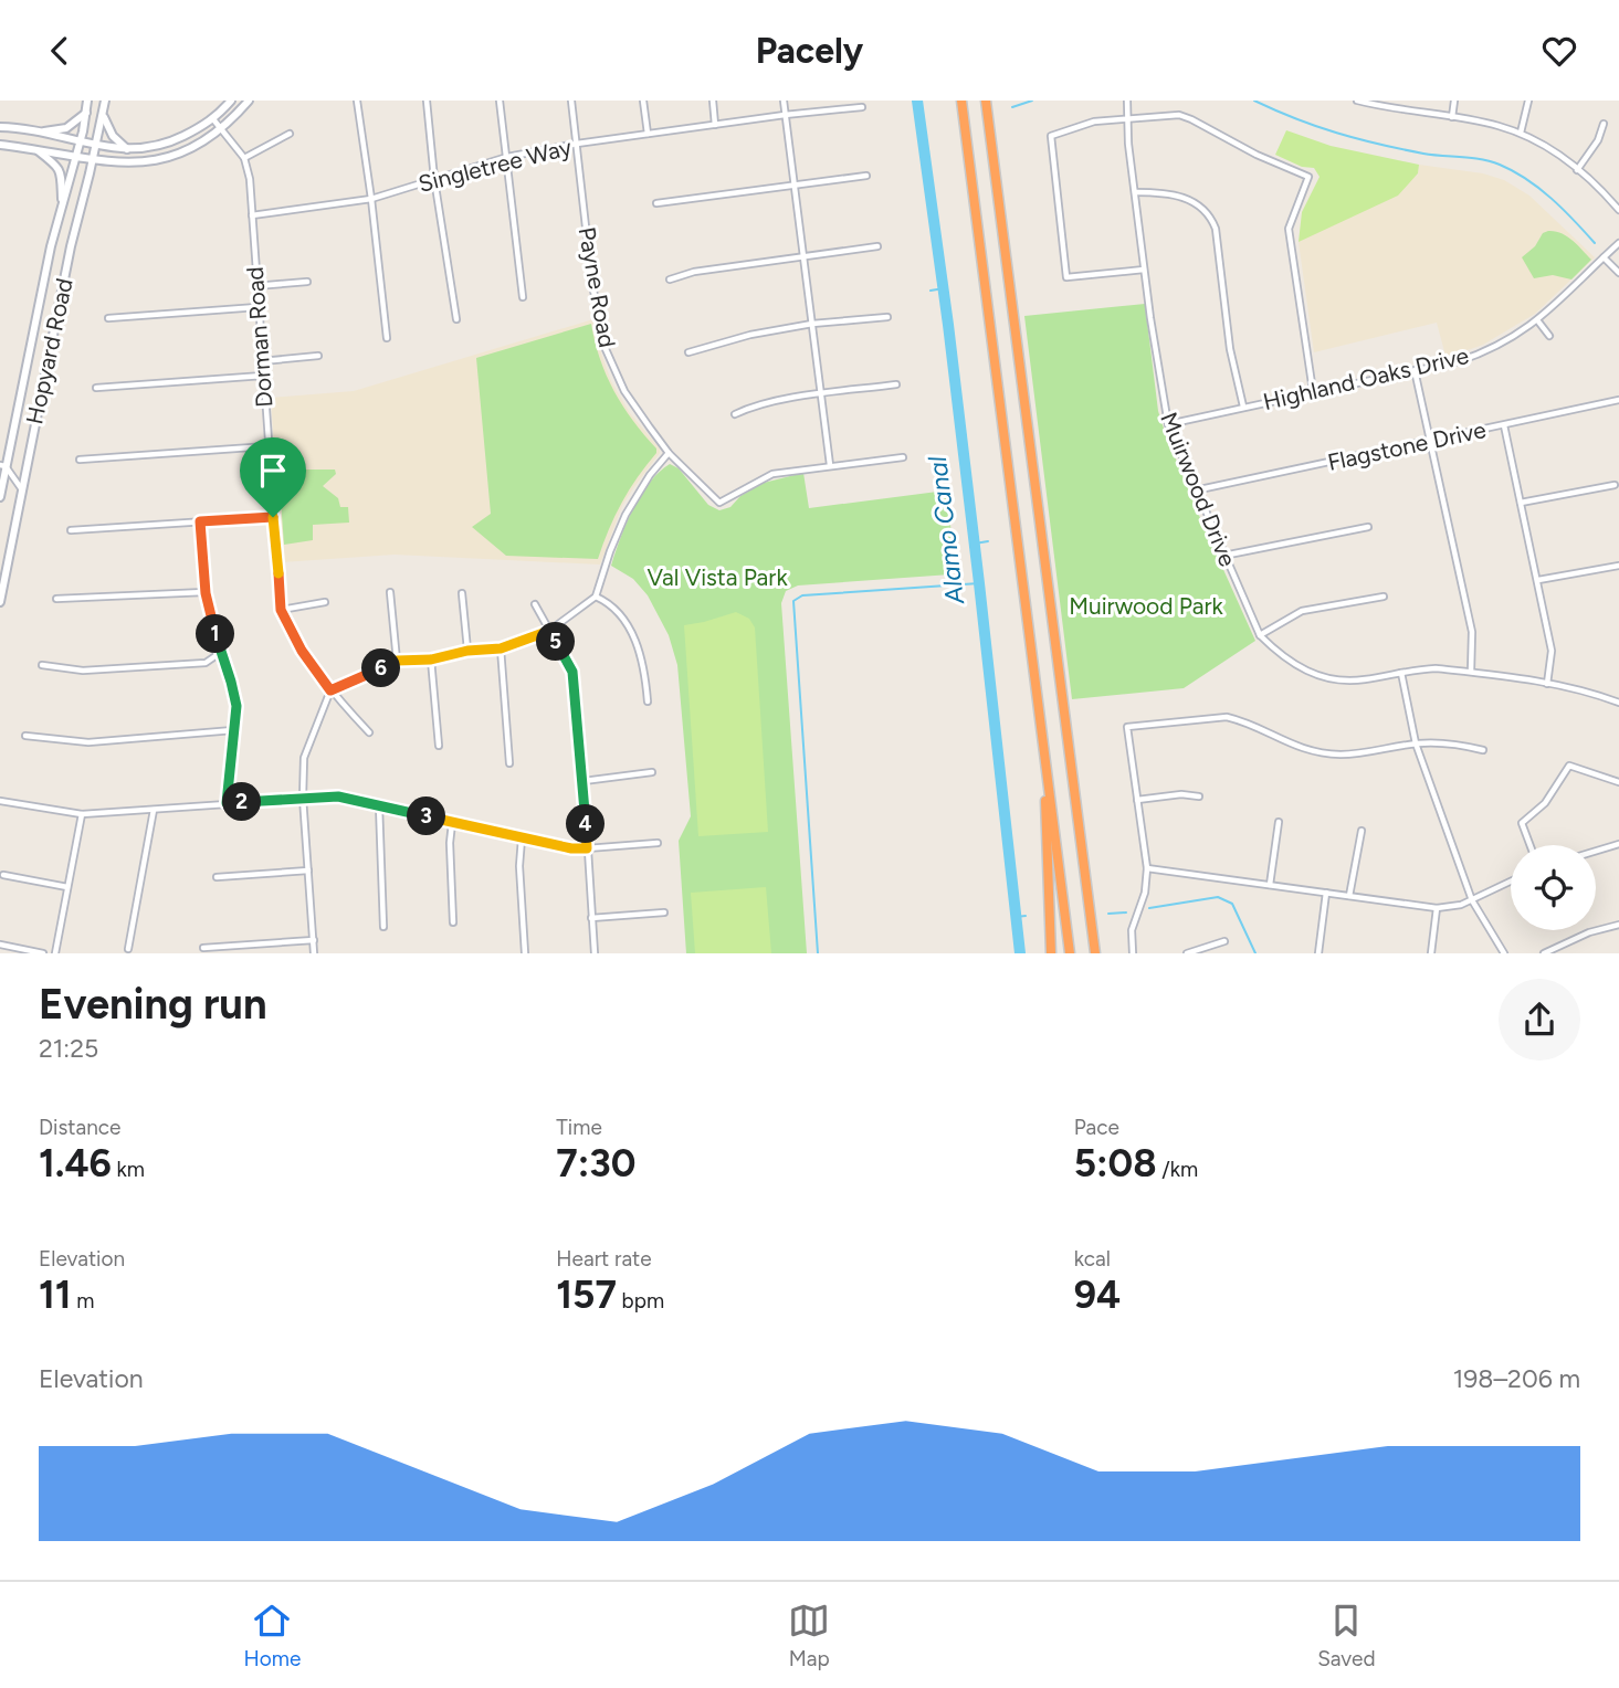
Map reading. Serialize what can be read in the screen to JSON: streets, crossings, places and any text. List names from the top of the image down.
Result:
{
  "streets": {
    "main road": ["Hopyard Road"],
    "street": [
      "Singletree Way",
      "Payne Road",
      "Dorman Road",
      "Highland Oaks Drive",
      "Flagstone Drive",
      "Muirwood Drive"
    ]
  },
  "crossings": [
    ["Singletree Way", "Payne Road"],
    ["Singletree Way", "Dorman Road"],
    ["Highland Oaks Drive", "Muirwood Drive"],
    ["Flagstone Drive", "Muirwood Drive"]
  ],
  "water": ["Alamo Canal"],
  "parks": ["Val Vista Park", "Muirwood Park"],
  "page": {
    "header": "Pacely",
    "pins": [
      "1",
      "5",
      "6",
      "2",
      "3",
      "4"
    ],
    "heading": ["Evening run", "21:25"],
    "stats": [
      ["Distance", "1.46 km"],
      ["Time", "7:30"],
      ["Pace", "5:08 /km"],
      ["Elevation", "11 m"],
      ["Heart rate", "157 bpm"],
      ["kcal", "94"]
    ],
    "chart": ["Elevation", "198–206 m"],
    "tabs": ["Home", "Map", "Saved"]
  }
}
